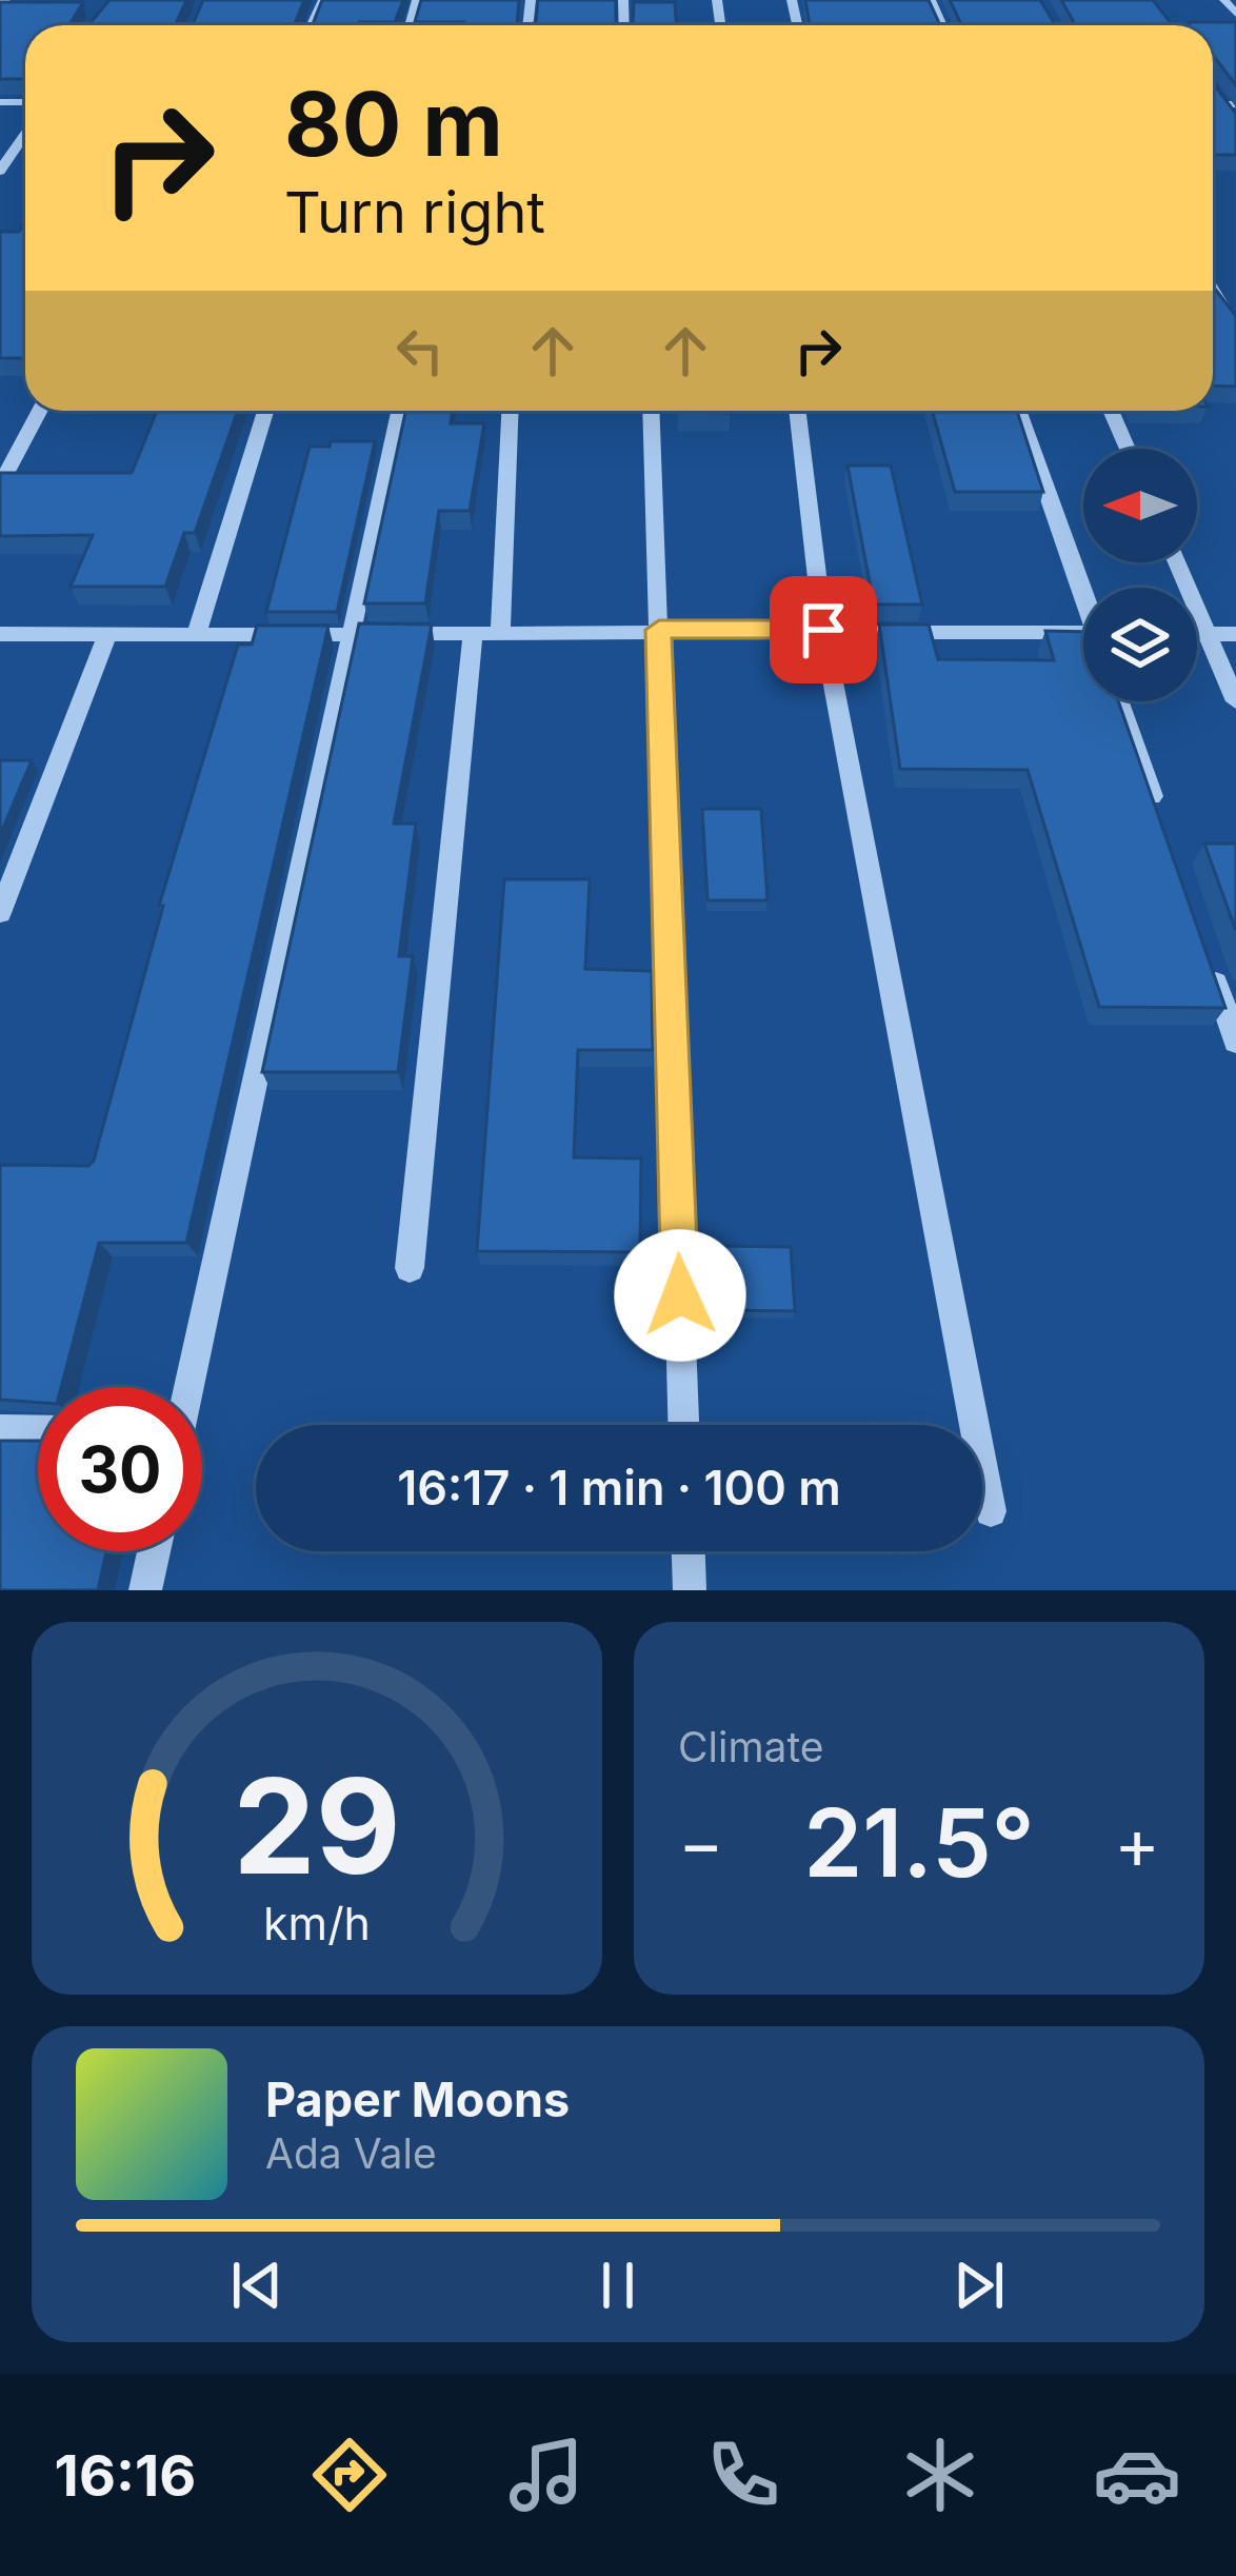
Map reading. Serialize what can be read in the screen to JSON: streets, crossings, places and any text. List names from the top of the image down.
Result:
{
  "north": "left",
  "page": {
    "turn": ["80 m", "Turn right"],
    "limit": "30",
    "trip": "16:17 · 1 min · 100 m",
    "tile": "Climate",
    "heat": ["−", "21.5°", "+"],
    "song": ["Paper Moons", "Ada Vale"],
    "tabs": "16:16",
    "gauge": ["29", "km/h"]
  }
}
